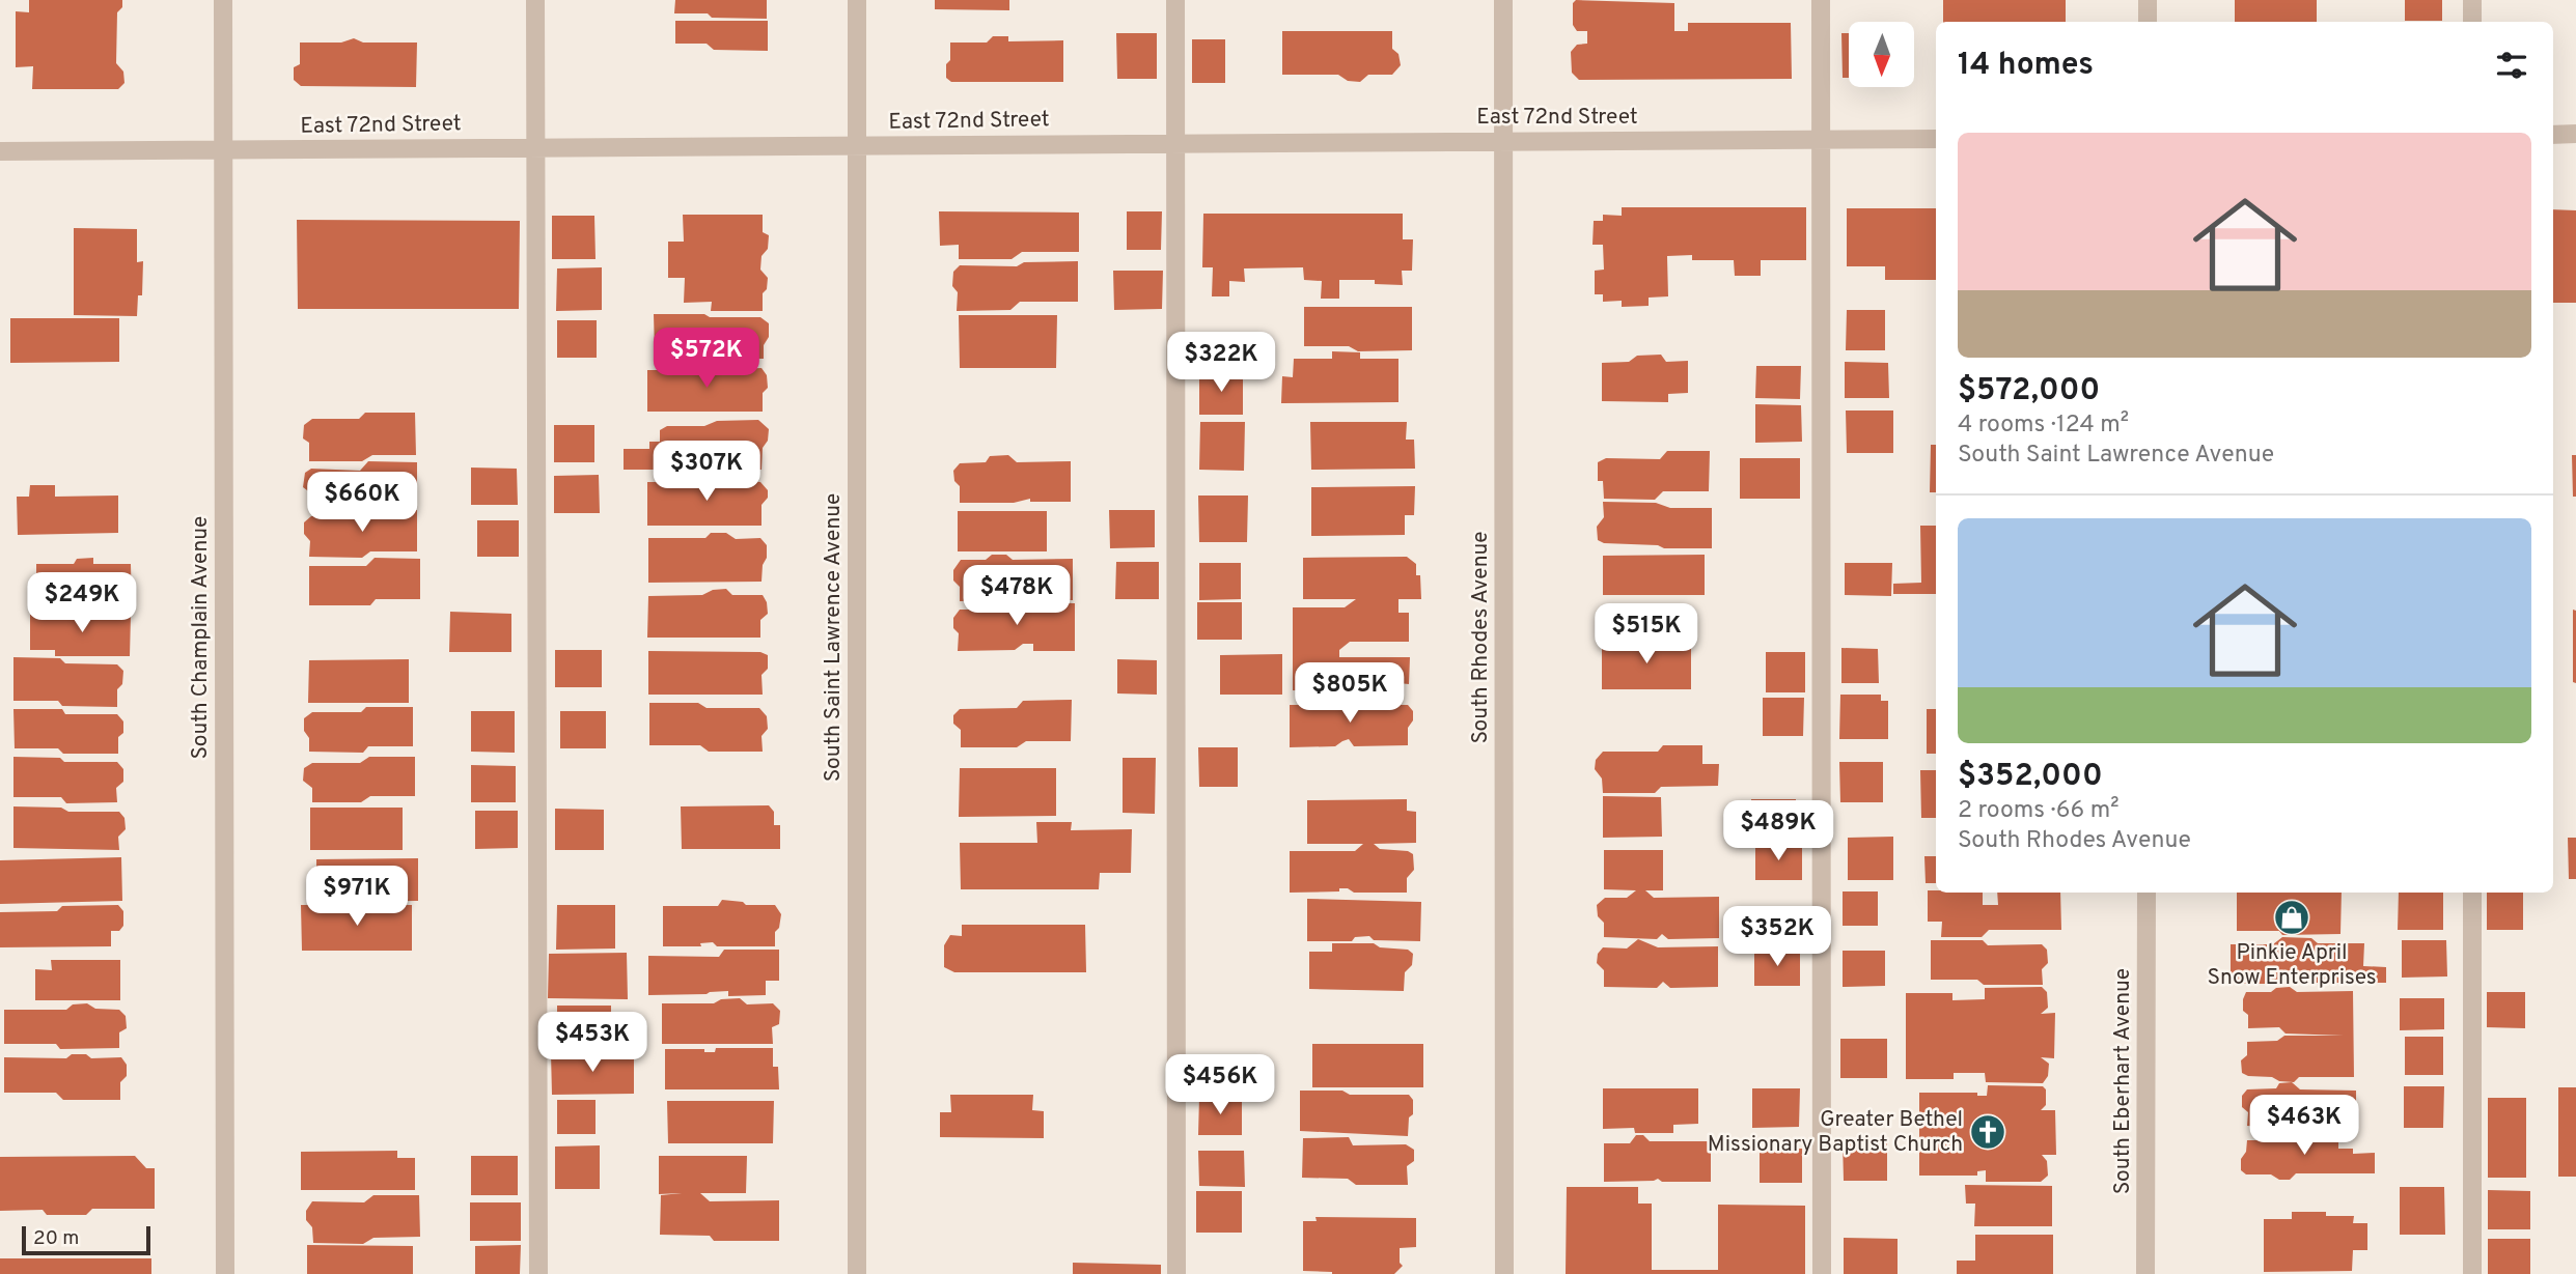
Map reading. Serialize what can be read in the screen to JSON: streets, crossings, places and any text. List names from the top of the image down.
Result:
{
  "streets": {
    "street": [
      "East 72nd Street",
      "South Champlain Avenue",
      "South Saint Lawrence Avenue",
      "South Rhodes Avenue",
      "South Eberhart Avenue"
    ]
  },
  "crossings": [
    ["East 72nd Street", "South Champlain Avenue"],
    ["East 72nd Street", "South Saint Lawrence Avenue"],
    ["East 72nd Street", "South Rhodes Avenue"]
  ],
  "places": {
    "shop": ["Pinkie April Snow Enterprises"],
    "church": ["Greater Bethel Missionary Baptist Church"]
  },
  "scale_bar": "20 m",
  "north": "bottom",
  "page": {
    "heading": "14 homes",
    "list": [
      {
        "name": "$572,000",
        "note": "4 rooms · 124 m² · South Saint Lawrence Avenue"
      },
      {
        "name": "$352,000",
        "note": "2 rooms · 66 m² · South Rhodes Avenue"
      }
    ],
    "price": [
      "$572K",
      "$322K",
      "$307K",
      "$660K",
      "$478K",
      "$249K",
      "$515K",
      "$805K",
      "$489K",
      "$971K",
      "$352K",
      "$453K",
      "$456K",
      "$463K"
    ],
    "scale": "20 m"
  }
}
